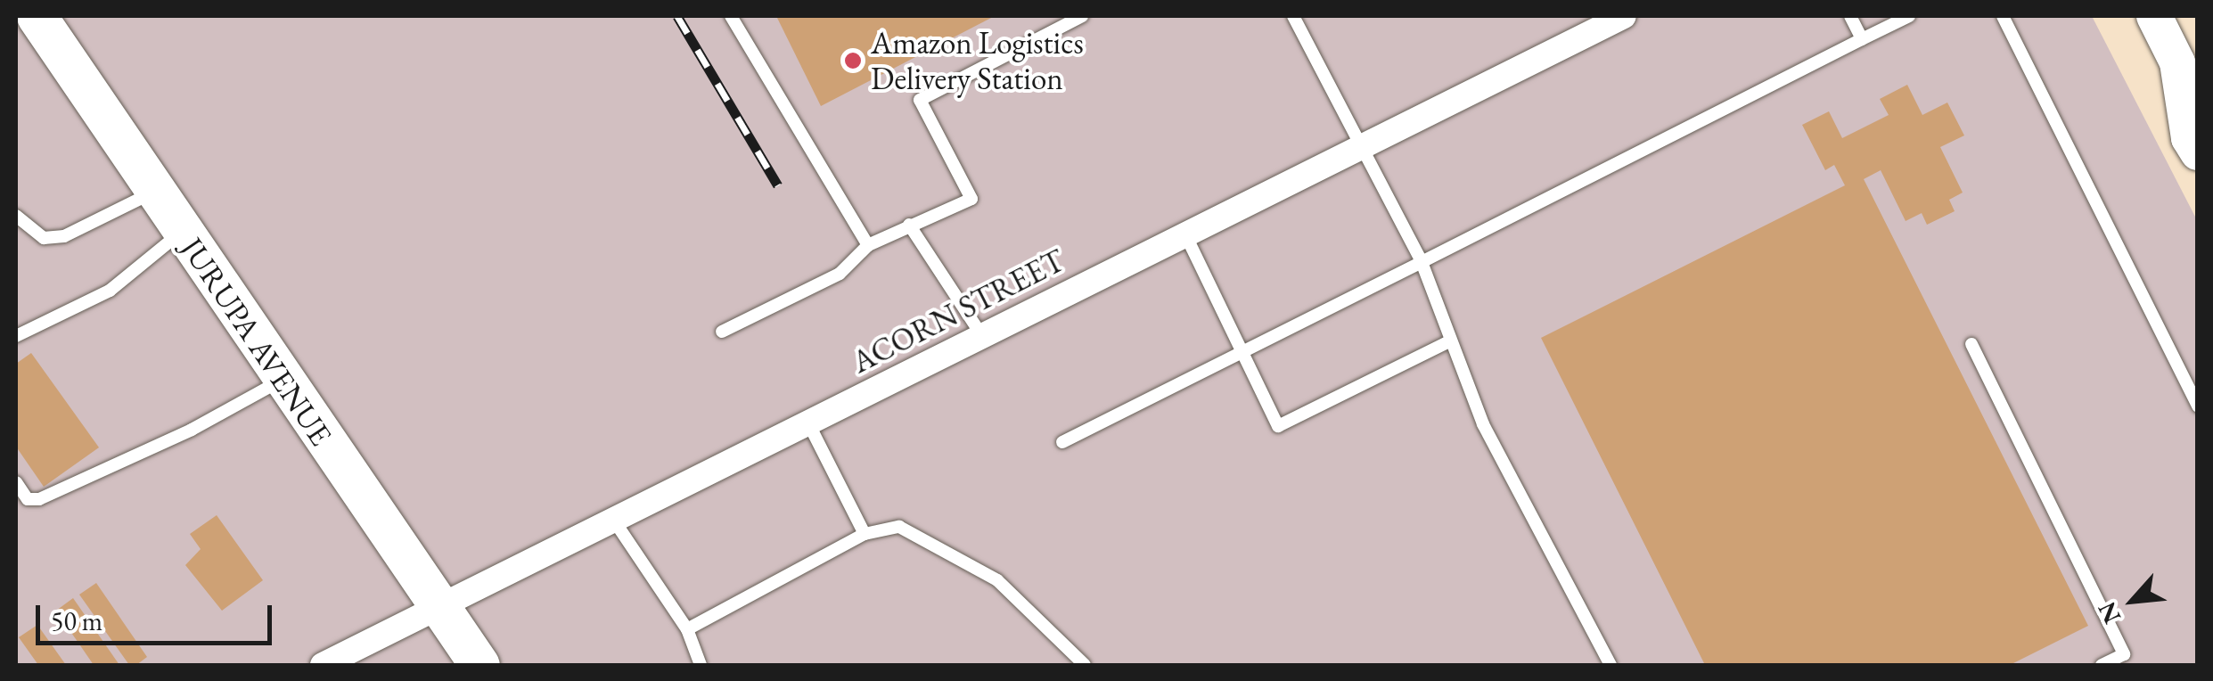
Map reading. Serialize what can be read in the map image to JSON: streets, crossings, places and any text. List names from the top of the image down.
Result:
{
  "streets": {
    "main road": ["JURUPA AVENUE"],
    "street": ["ACORN STREET"]
  },
  "crossings": [
    ["ACORN STREET", "JURUPA AVENUE"]
  ],
  "places": ["Amazon Logistics Delivery Station"],
  "scale_bar": "50 m",
  "north": "bottom left"
}
